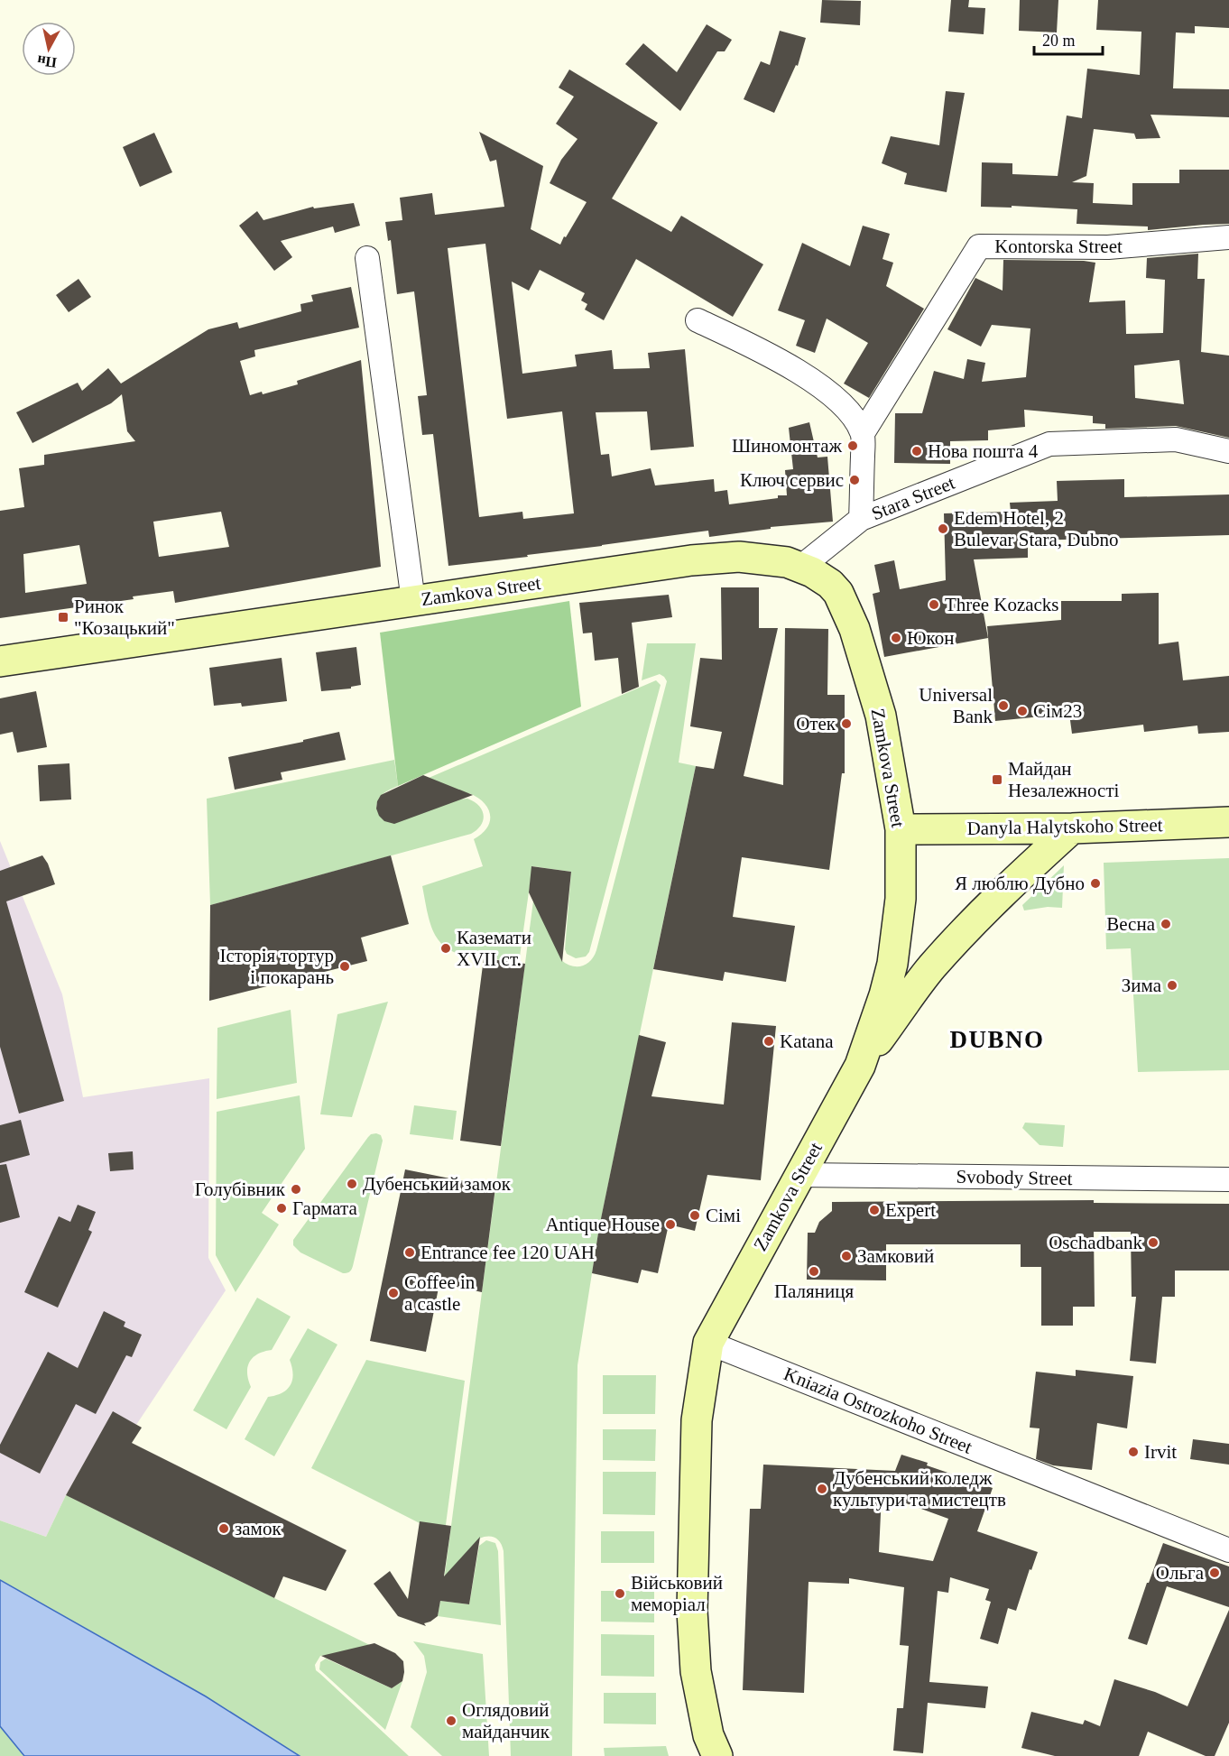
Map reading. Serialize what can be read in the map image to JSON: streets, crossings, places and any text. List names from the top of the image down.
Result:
{
  "streets": {
    "main road": ["Zamkova Street", "Danyla Halytskoho Street"],
    "street": [
      "Kontorska Street",
      "Stara Street",
      "Svobody Street",
      "Kniazia Ostrozkoho Street"
    ]
  },
  "crossings": [
    ["Stara Street", "Zamkova Street"],
    ["Zamkova Street", "Danyla Halytskoho Street"],
    ["Zamkova Street", "Svobody Street"],
    ["Zamkova Street", "Kniazia Ostrozkoho Street"]
  ],
  "districts": ["DUBNO"],
  "places": {
    "other": [
      "Шиномонтаж",
      "Нова пошта 4",
      "Ключ сервис",
      "Edem Hotel, 2 Bulevar Stara, Dubno",
      "Three Kozacks",
      "Юкон",
      "Universal Bank",
      "Сім23",
      "Отек",
      "Я люблю Дубно",
      "Весна",
      "Каземати XVII ст.",
      "Історія тортур і покарань",
      "Зима",
      "Katana",
      "Дубенський замок",
      "Голубівник",
      "Гармата",
      "Expert",
      "Сімі",
      "Antique House",
      "Oschadbank",
      "Entrance fee 120 UAH",
      "Замковий",
      "Паляниця",
      "Coffee in a castle",
      "Irvit",
      "Дубенський коледж культури та мистецтв",
      "замок",
      "Ольга",
      "Військовий меморіал",
      "Оглядовий майданчик"
    ],
    "transit": ["Ринок \"Козацький\"", "Майдан Незалежності"]
  },
  "scale_bar": "20 m",
  "north": "bottom"
}
